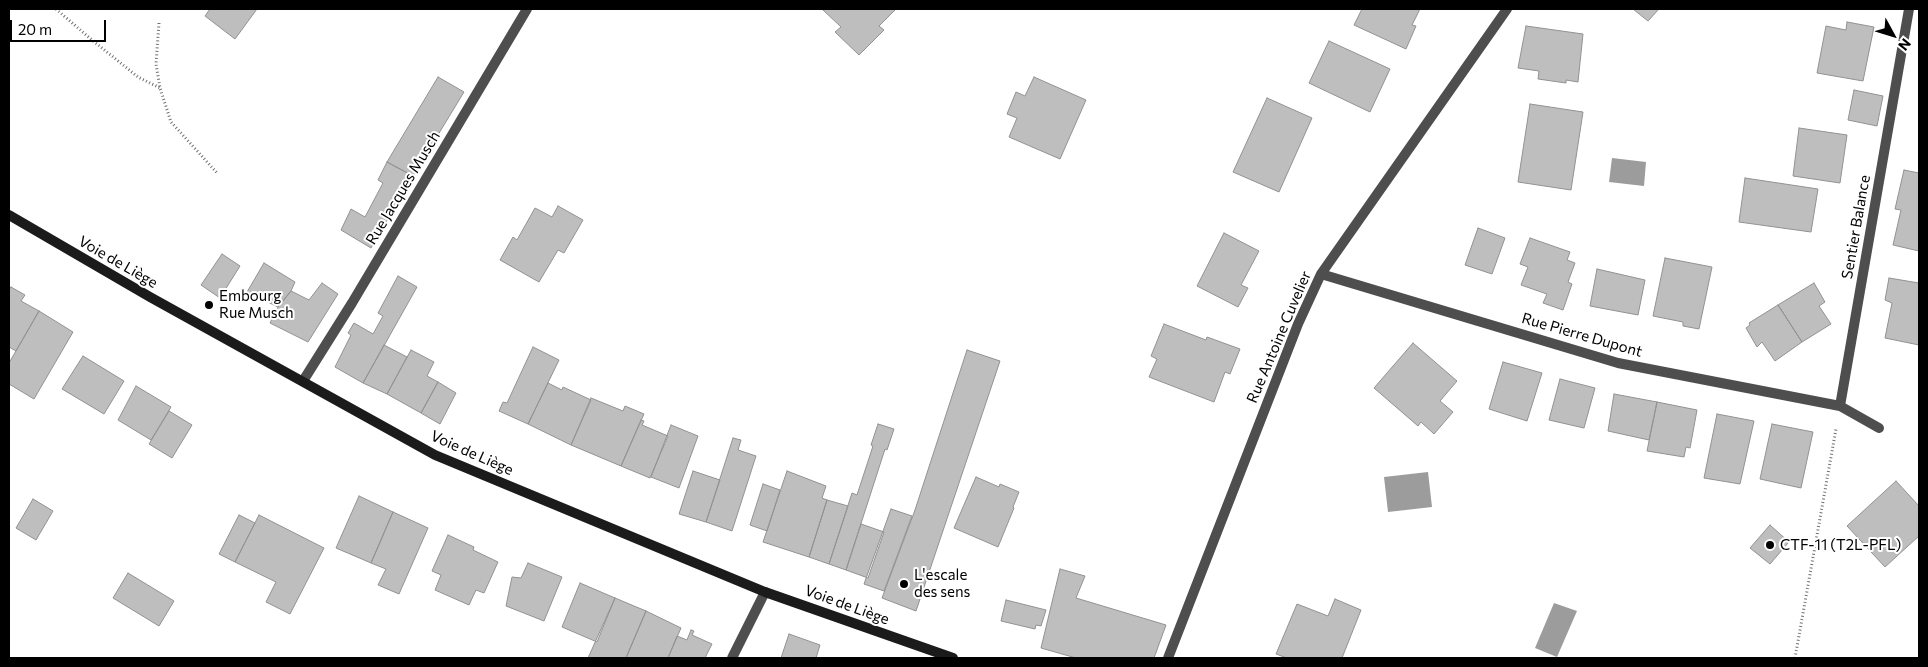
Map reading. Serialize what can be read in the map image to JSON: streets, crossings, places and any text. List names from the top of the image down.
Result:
{
  "streets": {
    "street": [
      "Rue Jacques Musch",
      "Sentier Balance",
      "Voie de Liège",
      "Rue Pierre Dupont",
      "Rue Antoine Cuvelier"
    ]
  },
  "crossings": [
    ["Rue Jacques Musch", "Voie de Liège"],
    ["Sentier Balance", "Rue Pierre Dupont"],
    ["Rue Pierre Dupont", "Rue Antoine Cuvelier"]
  ],
  "places": ["Embourg Rue Musch", "CTF-11 (T2L-PFL)", "L'escale des sens"],
  "scale_bar": "20 m",
  "north": "bottom right"
}
